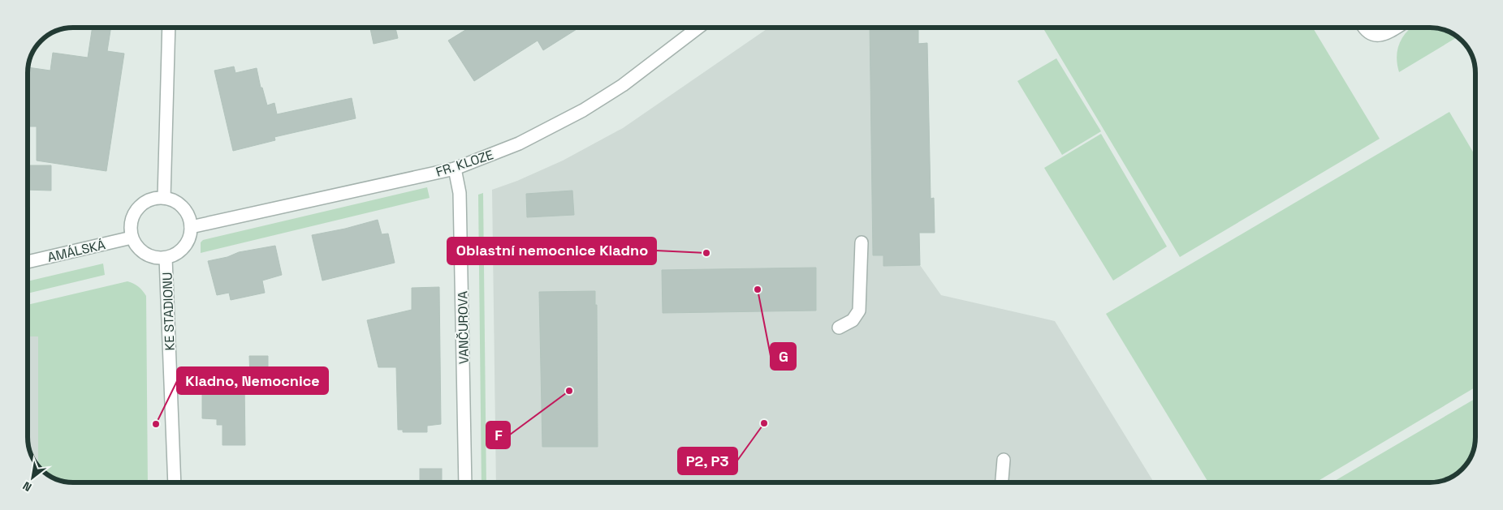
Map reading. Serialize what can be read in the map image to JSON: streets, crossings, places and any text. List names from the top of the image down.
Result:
{
  "streets": {
    "street": [
      "FR. KLOZE",
      "AMÁLSKÁ",
      "KE STADIONU",
      "VANČUROVA"
    ]
  },
  "crossings": [
    ["FR. KLOZE", "AMÁLSKÁ"],
    ["FR. KLOZE", "KE STADIONU"],
    ["FR. KLOZE", "VANČUROVA"],
    ["AMÁLSKÁ", "KE STADIONU"]
  ],
  "places": [
    "Oblastní nemocnice Kladno",
    "G",
    "F",
    "P2, P3",
    "Kladno, Nemocnice"
  ],
  "north": "bottom left"
}
